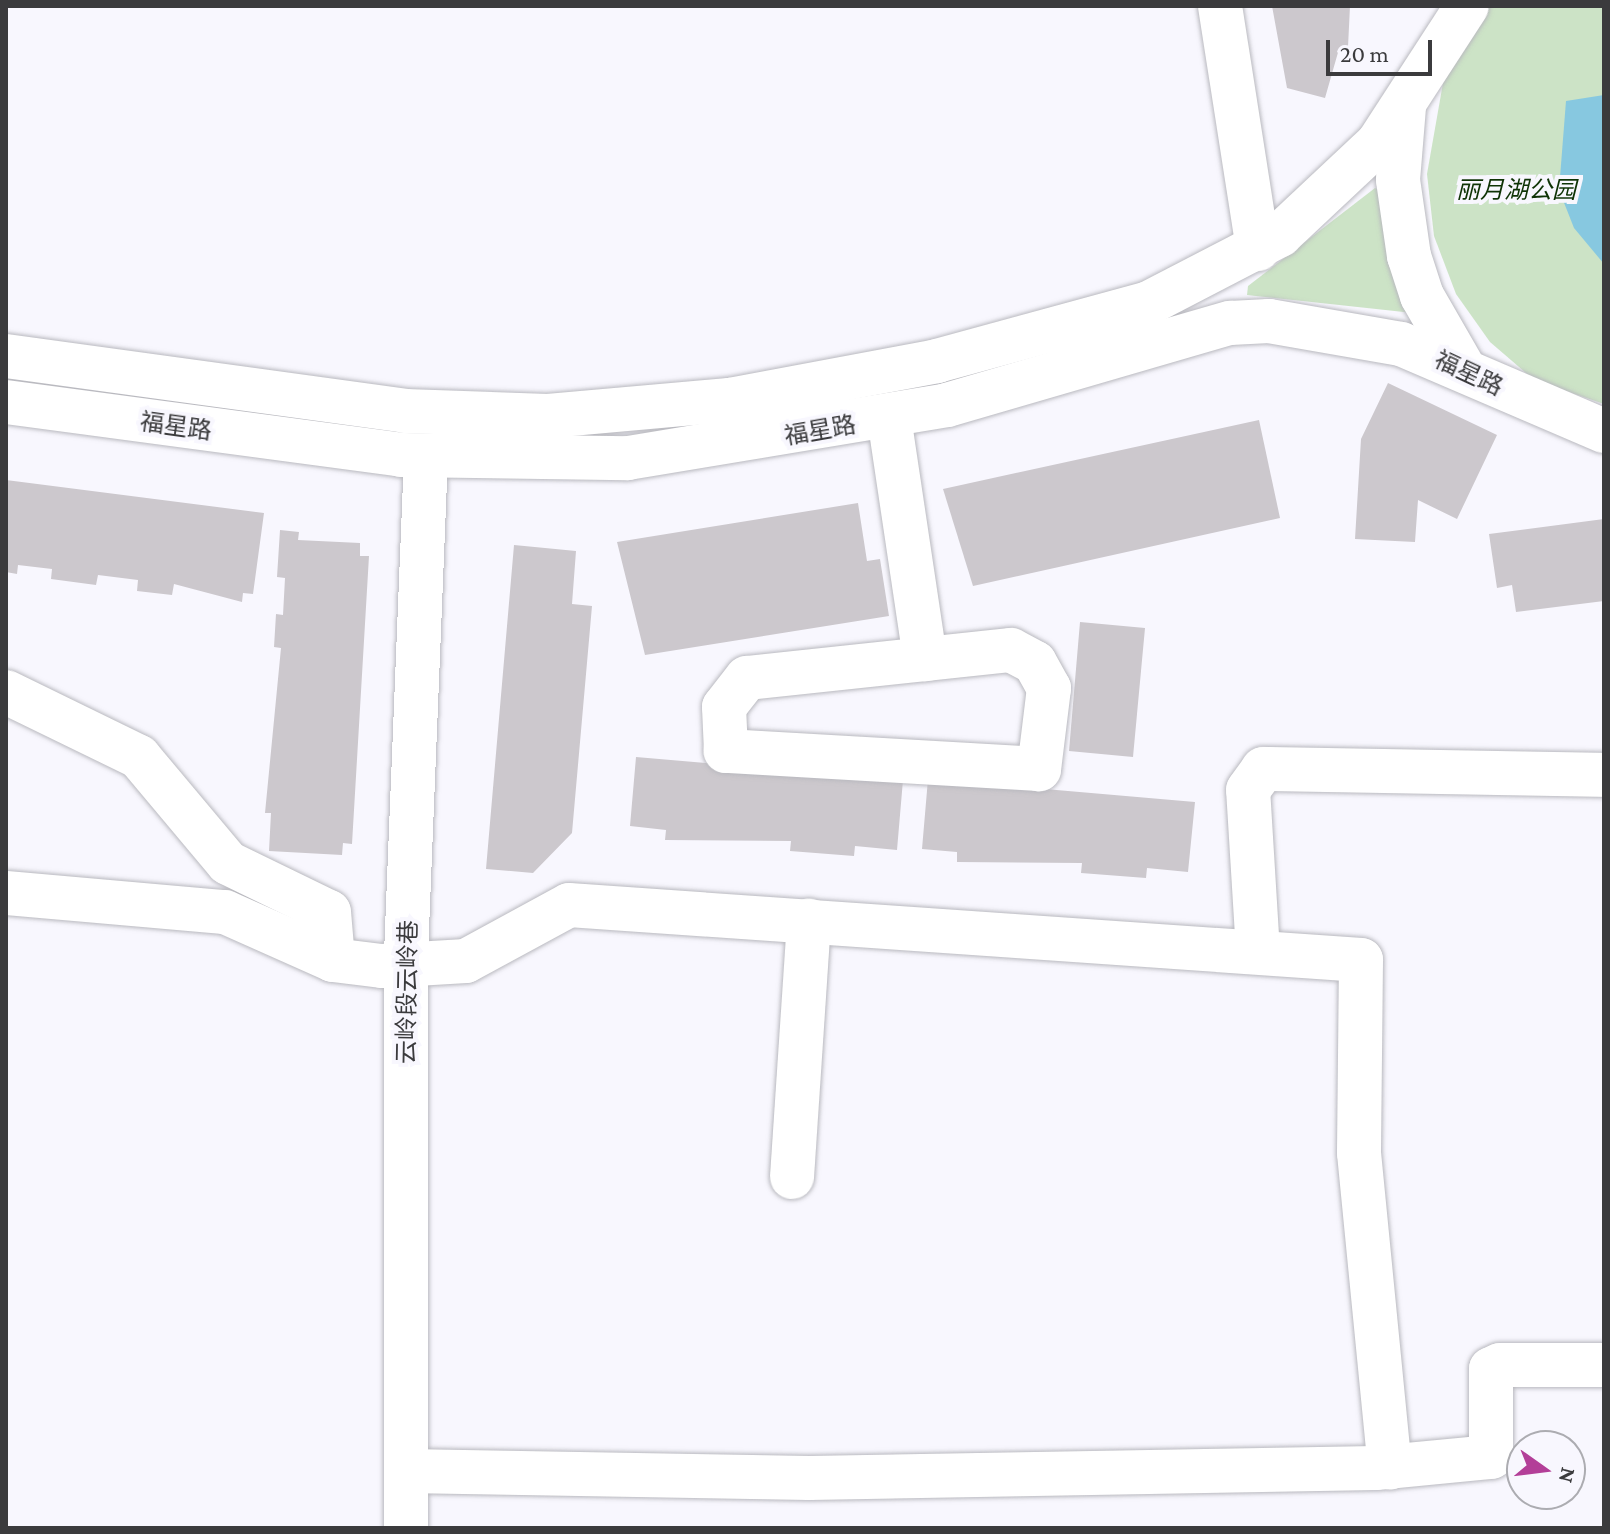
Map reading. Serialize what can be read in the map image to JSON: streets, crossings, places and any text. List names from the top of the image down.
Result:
{
  "streets": {
    "street": ["福星路", "云岭段云岭巷"]
  },
  "crossings": [
    ["福星路", "云岭段云岭巷"]
  ],
  "parks": ["丽月湖公园"],
  "scale_bar": "20 m",
  "north": "right"
}
